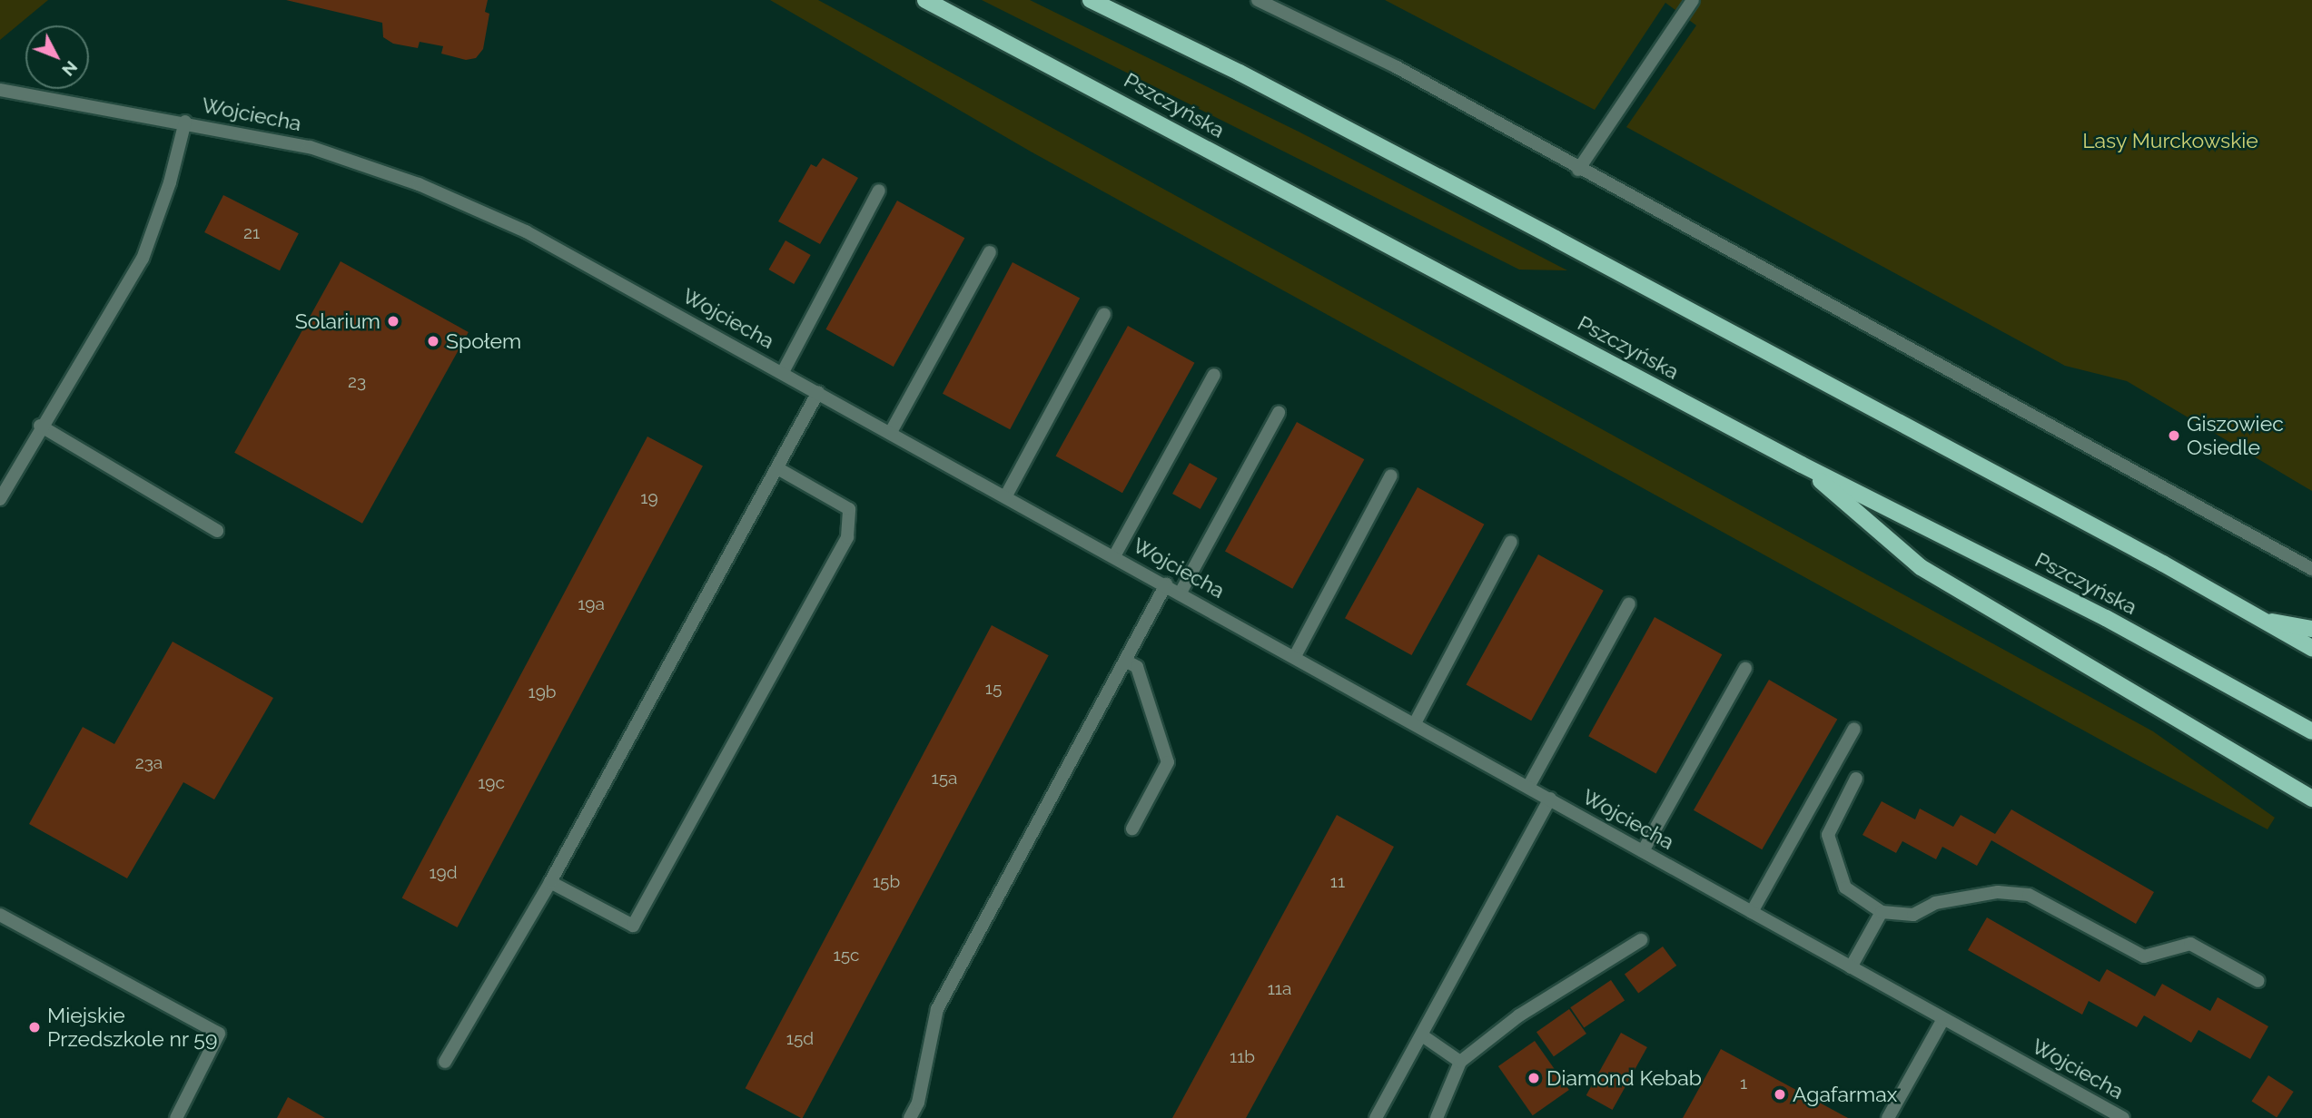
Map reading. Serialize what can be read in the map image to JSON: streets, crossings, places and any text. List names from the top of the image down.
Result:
{
  "streets": {
    "main road": ["Pszczyńska"],
    "street": ["Wojciecha"]
  },
  "parks": ["Lasy Murckowskie"],
  "places": [
    "Solarium",
    "Społem",
    "Giszowiec Osiedle",
    "Miejskie Przedszkole nr 59",
    "Diamond Kebab",
    "Agafarmax"
  ],
  "house_numbers": [
    "21",
    "23",
    "19",
    "19a",
    "15",
    "19b",
    "23a",
    "15a",
    "19c",
    "19d",
    "15b",
    "11",
    "15c",
    "11a",
    "15d",
    "11b",
    "1"
  ],
  "north": "bottom right"
}
